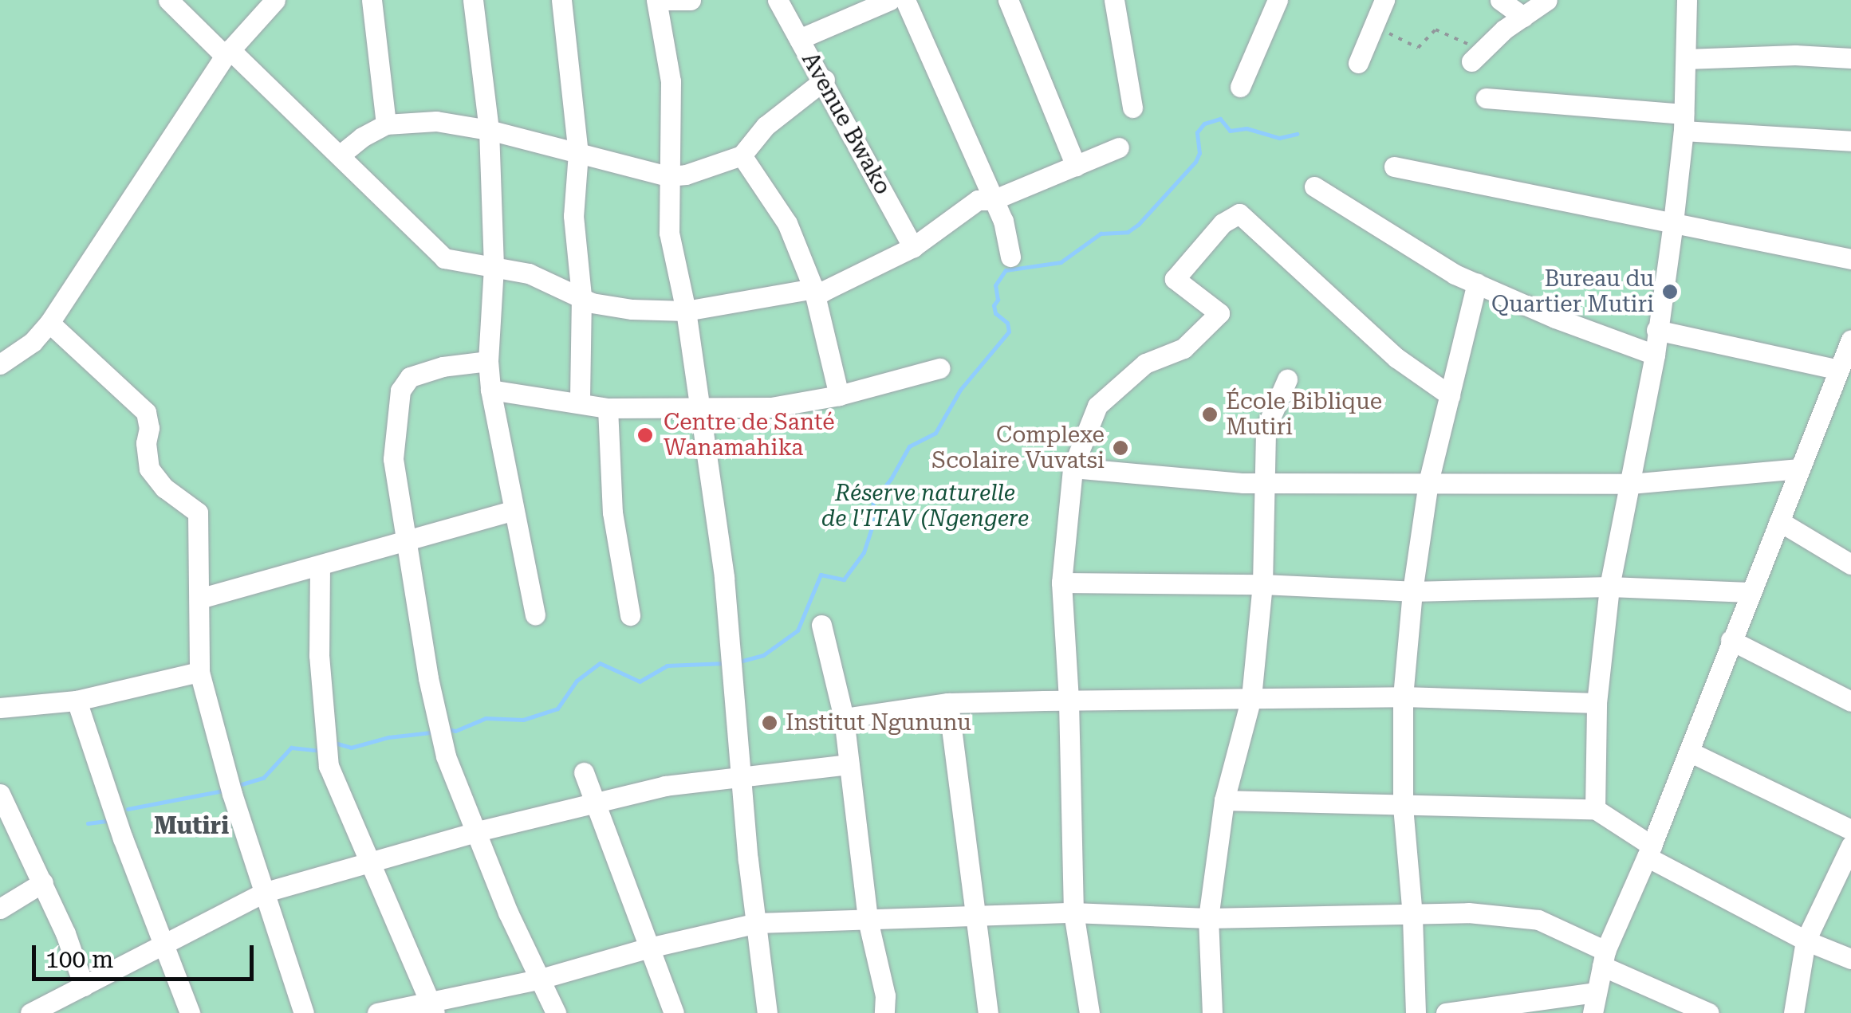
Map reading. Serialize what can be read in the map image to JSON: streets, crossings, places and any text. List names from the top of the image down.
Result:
{
  "streets": {
    "street": ["Avenue Bwako"]
  },
  "districts": ["Mutiri"],
  "parks": ["Réserve naturelle de l'ITAV (Ngengere"],
  "places": [
    "Bureau du Quartier Mutiri",
    "École Biblique Mutiri",
    "Centre de Santé Wanamahika",
    "Complexe Scolaire Vuvatsi",
    "Institut Ngununu"
  ],
  "scale_bar": "100 m"
}
